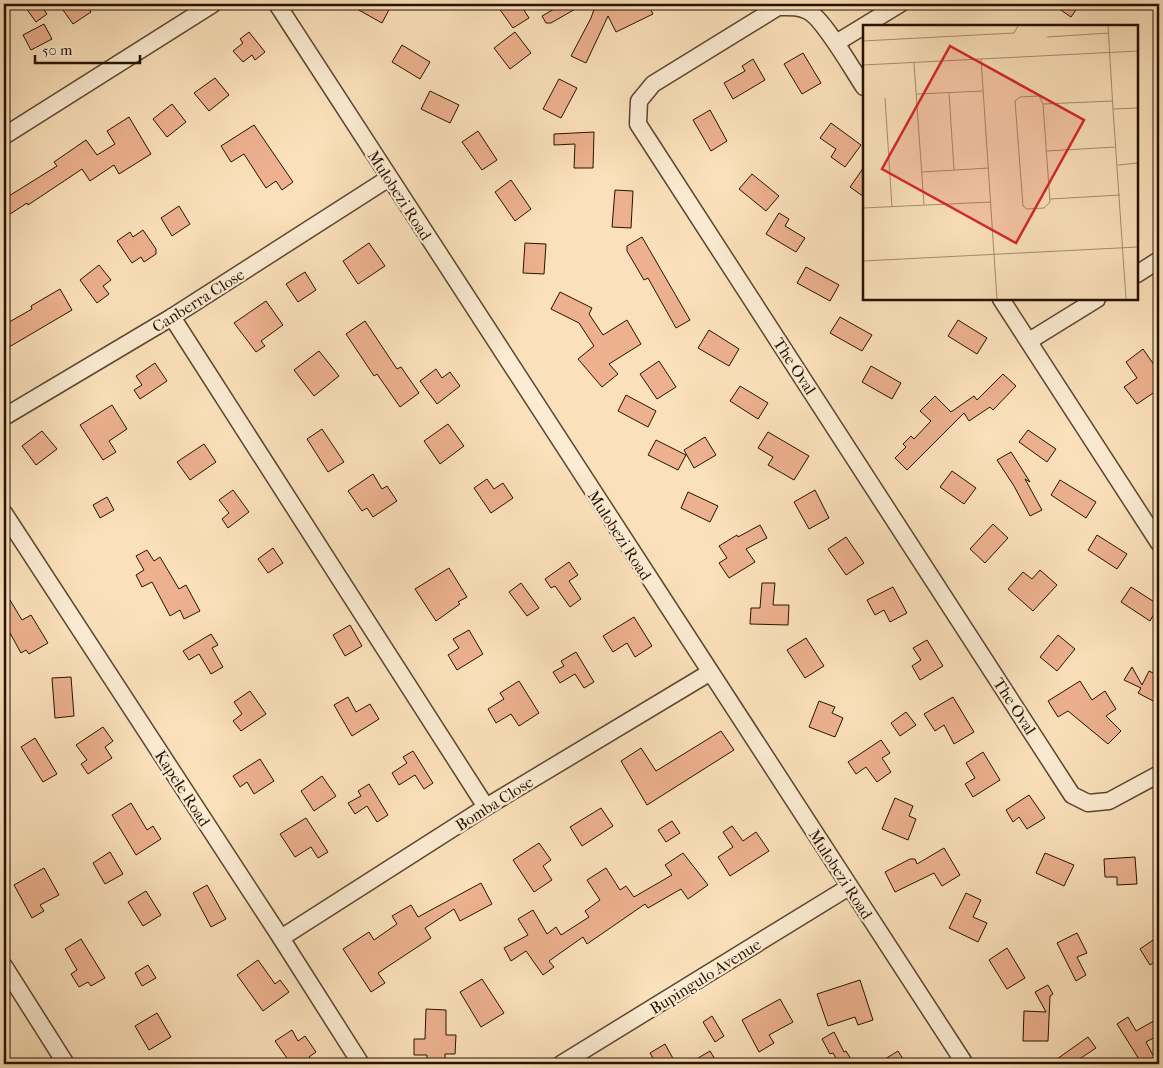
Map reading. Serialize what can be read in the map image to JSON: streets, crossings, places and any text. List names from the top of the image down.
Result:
{
  "streets": {
    "street": [
      "Mulobezi Road",
      "Canberra Close",
      "The Oval",
      "Kapele Road",
      "Bomba Close",
      "Bupingulo Avenue"
    ]
  },
  "crossings": [
    ["Mulobezi Road", "Canberra Close"],
    ["Mulobezi Road", "Bomba Close"],
    ["Mulobezi Road", "Bupingulo Avenue"],
    ["Kapele Road", "Bomba Close"]
  ],
  "scale_bar": "50 m"
}
